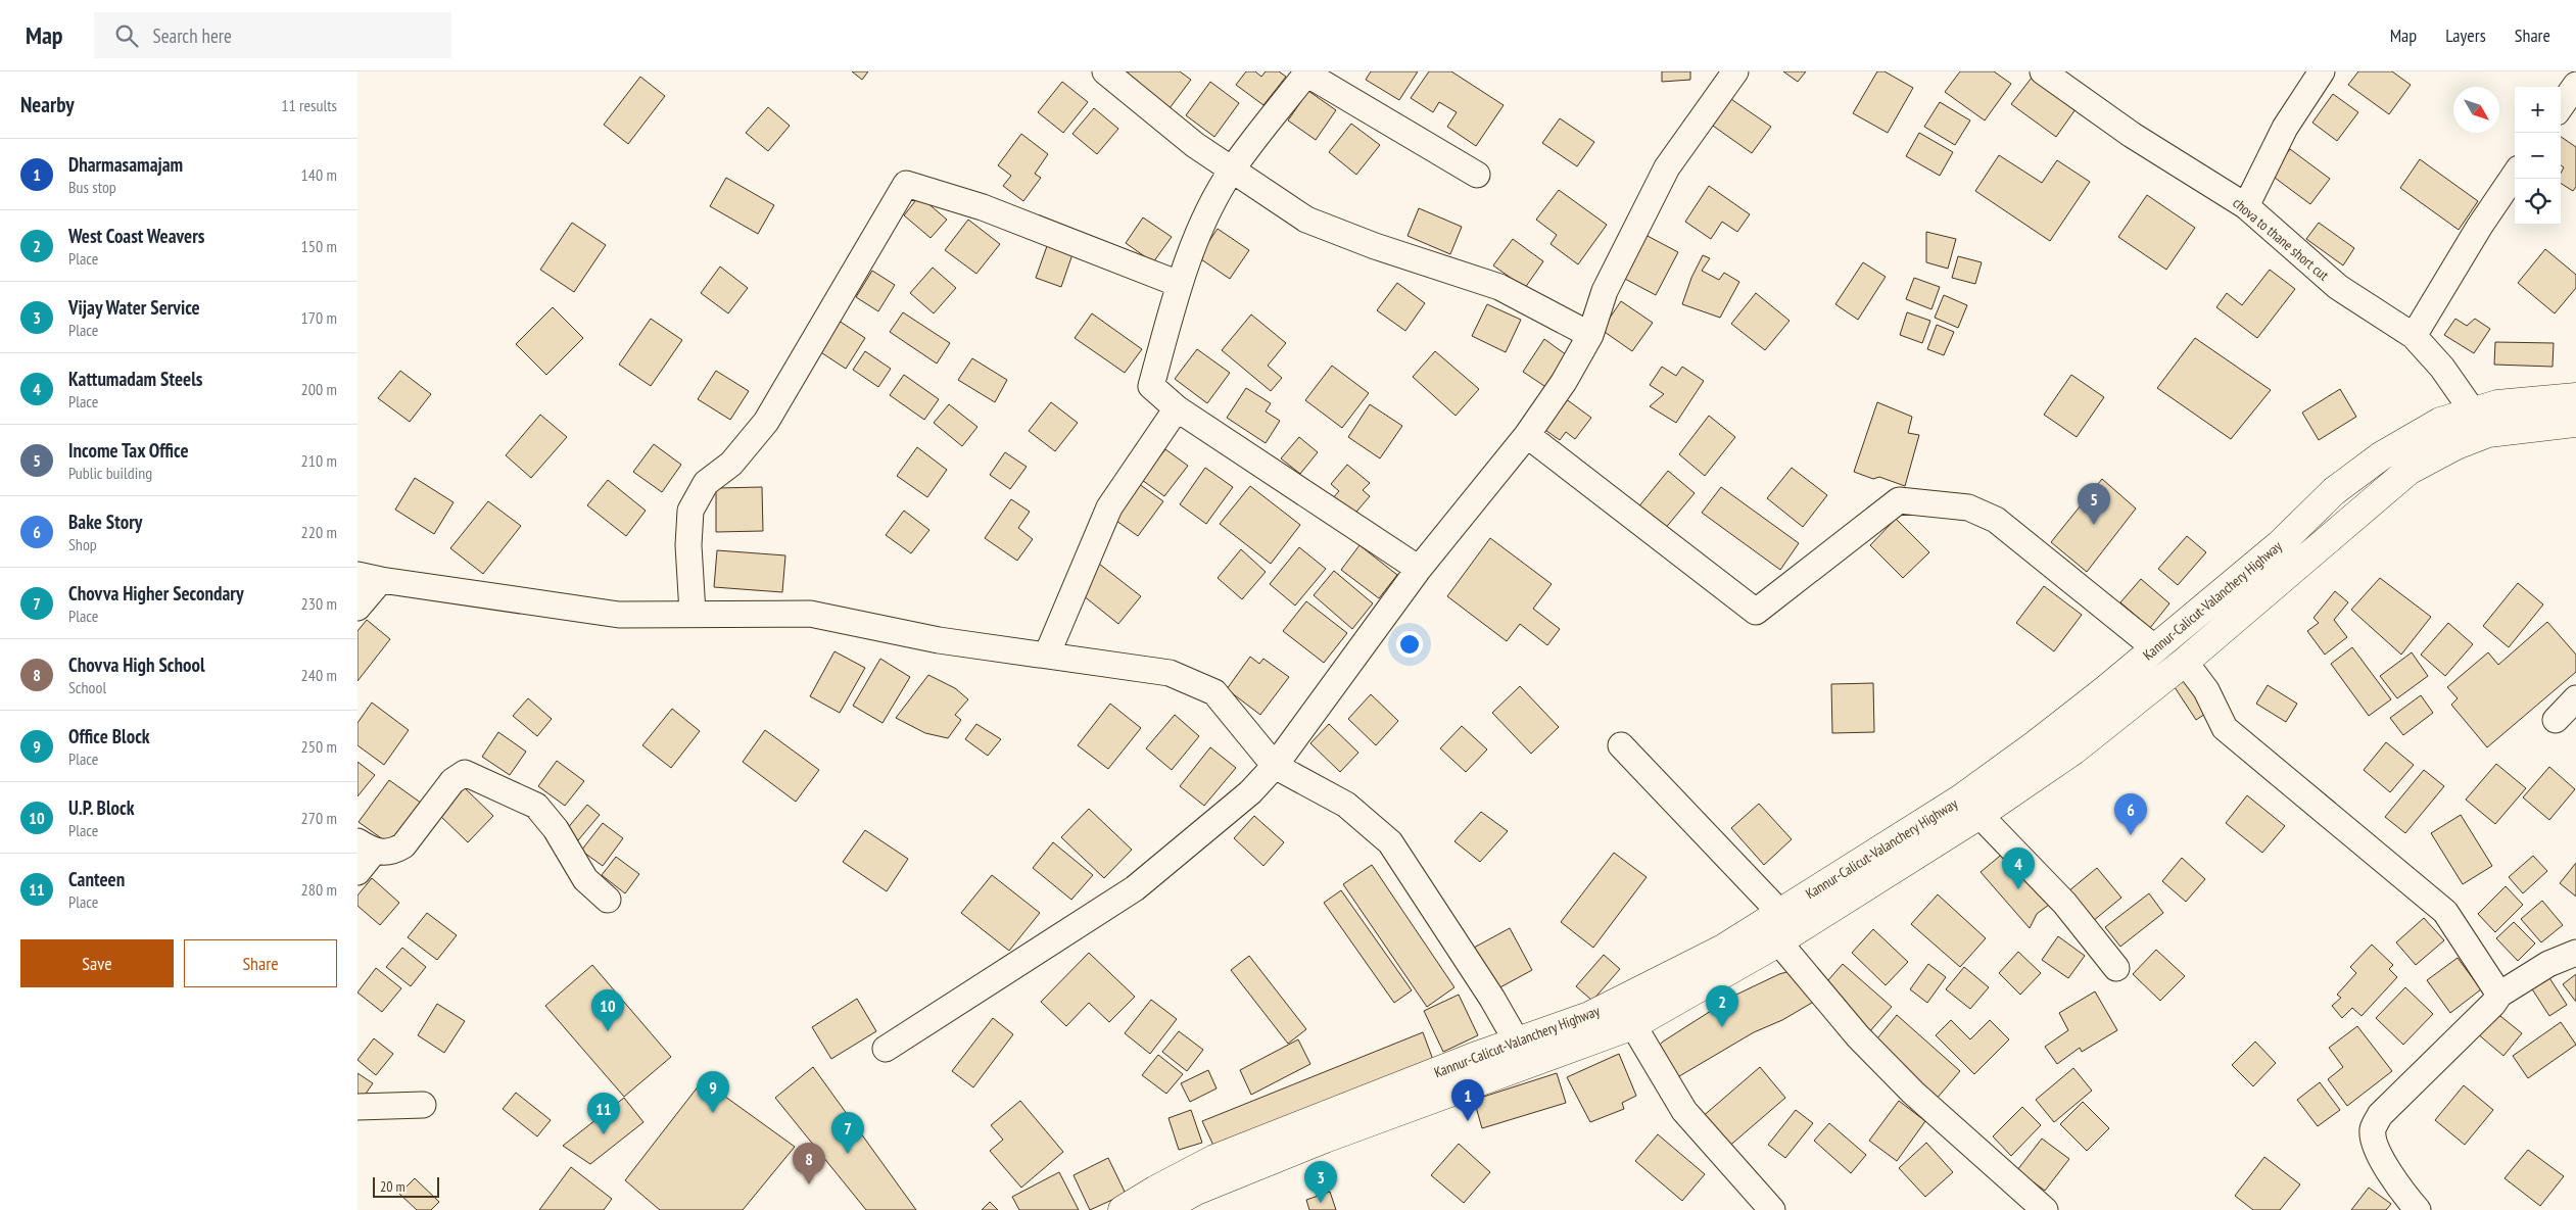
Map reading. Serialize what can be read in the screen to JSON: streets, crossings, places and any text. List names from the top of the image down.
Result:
{
  "streets": {
    "highway": ["Kannur-Calicut-Valanchery Highway"],
    "street": ["chova to thane short cut"]
  },
  "crossings": [
    ["chova to thane short cut", "Kannur-Calicut-Valanchery Highway"]
  ],
  "scale_bar": "20 m",
  "north": "bottom right",
  "page": {
    "header": "Map",
    "search": "Search here",
    "nav": ["Map", "Layers", "Share"],
    "heading": ["Nearby", "11 results"],
    "map_buttons": ["+", "−"],
    "list": [
      {
        "mark": "1",
        "name": "Dharmasamajam",
        "note": "Bus stop",
        "value": "140 m"
      },
      {
        "mark": "2",
        "name": "West Coast Weavers",
        "note": "Place",
        "value": "150 m"
      },
      {
        "mark": "3",
        "name": "Vijay Water Service",
        "note": "Place",
        "value": "170 m"
      },
      {
        "mark": "4",
        "name": "Kattumadam Steels",
        "note": "Place",
        "value": "200 m"
      },
      {
        "mark": "5",
        "name": "Income Tax Office",
        "note": "Public building",
        "value": "210 m"
      },
      {
        "mark": "6",
        "name": "Bake Story",
        "note": "Shop",
        "value": "220 m"
      },
      {
        "mark": "7",
        "name": "Chovva Higher Secondary",
        "note": "Place",
        "value": "230 m"
      },
      {
        "mark": "8",
        "name": "Chovva High School",
        "note": "School",
        "value": "240 m"
      },
      {
        "mark": "9",
        "name": "Office Block",
        "note": "Place",
        "value": "250 m"
      },
      {
        "mark": "10",
        "name": "U.P. Block",
        "note": "Place",
        "value": "270 m"
      },
      {
        "mark": "11",
        "name": "Canteen",
        "note": "Place",
        "value": "280 m"
      }
    ],
    "pins": [
      "5",
      "6",
      "4",
      "2",
      "10",
      "9",
      "1",
      "11",
      "7",
      "8",
      "3"
    ],
    "buttons": ["Save", "Share"],
    "scale": "20 m"
  }
}
